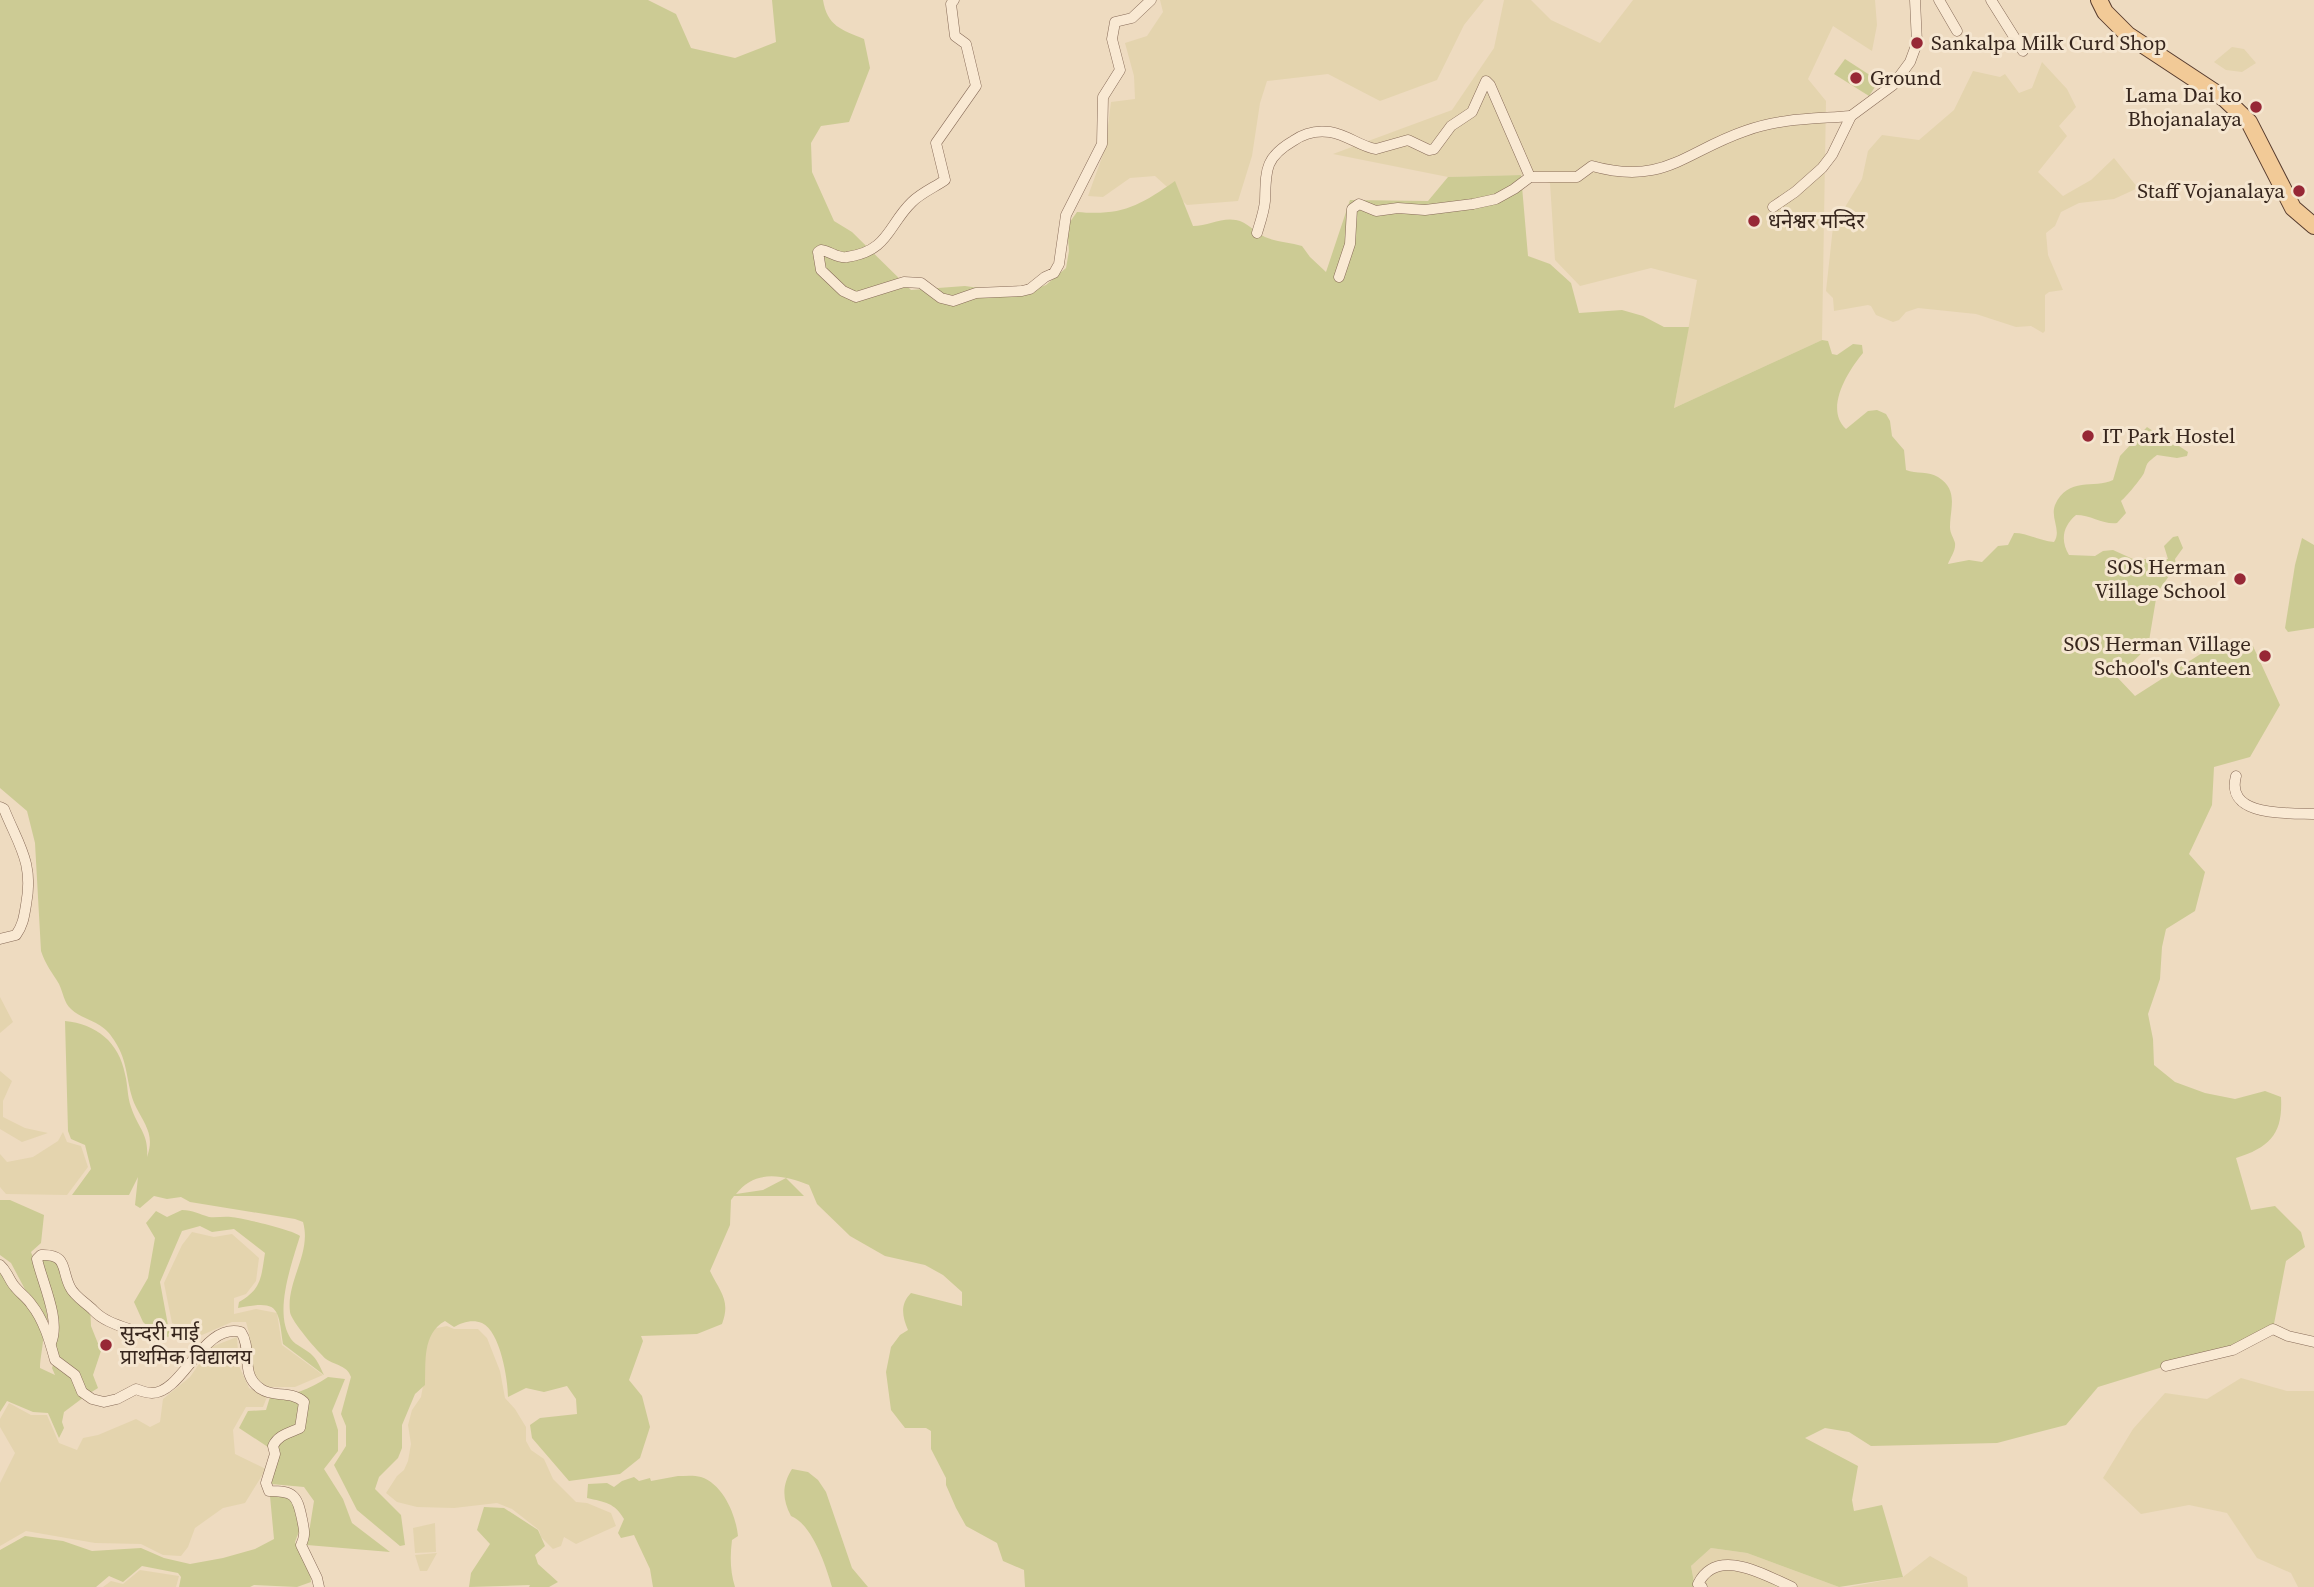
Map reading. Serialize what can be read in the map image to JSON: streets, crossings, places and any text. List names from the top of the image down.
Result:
{
  "places": [
    "Sankalpa Milk Curd Shop",
    "Ground",
    "Lama Dai ko Bhojanalaya",
    "Staff Vojanalaya",
    "धनेश्वर मन्दिर",
    "IT Park Hostel",
    "SOS Herman Village School",
    "SOS Herman Village School's Canteen",
    "सुन्दरी माई प्राथमिक विद्यालय"
  ]
}
